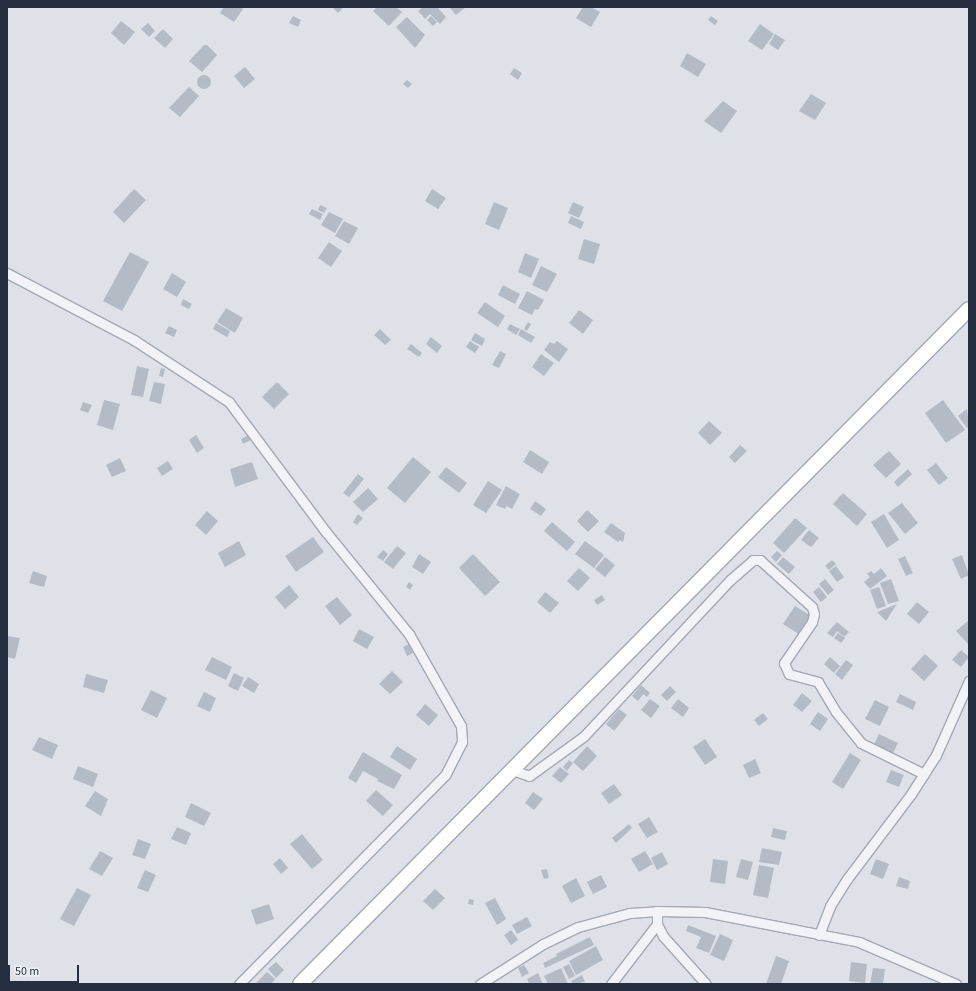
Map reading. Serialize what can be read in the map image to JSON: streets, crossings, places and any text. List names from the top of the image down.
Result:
{
  "scale_bar": "50 m"
}
